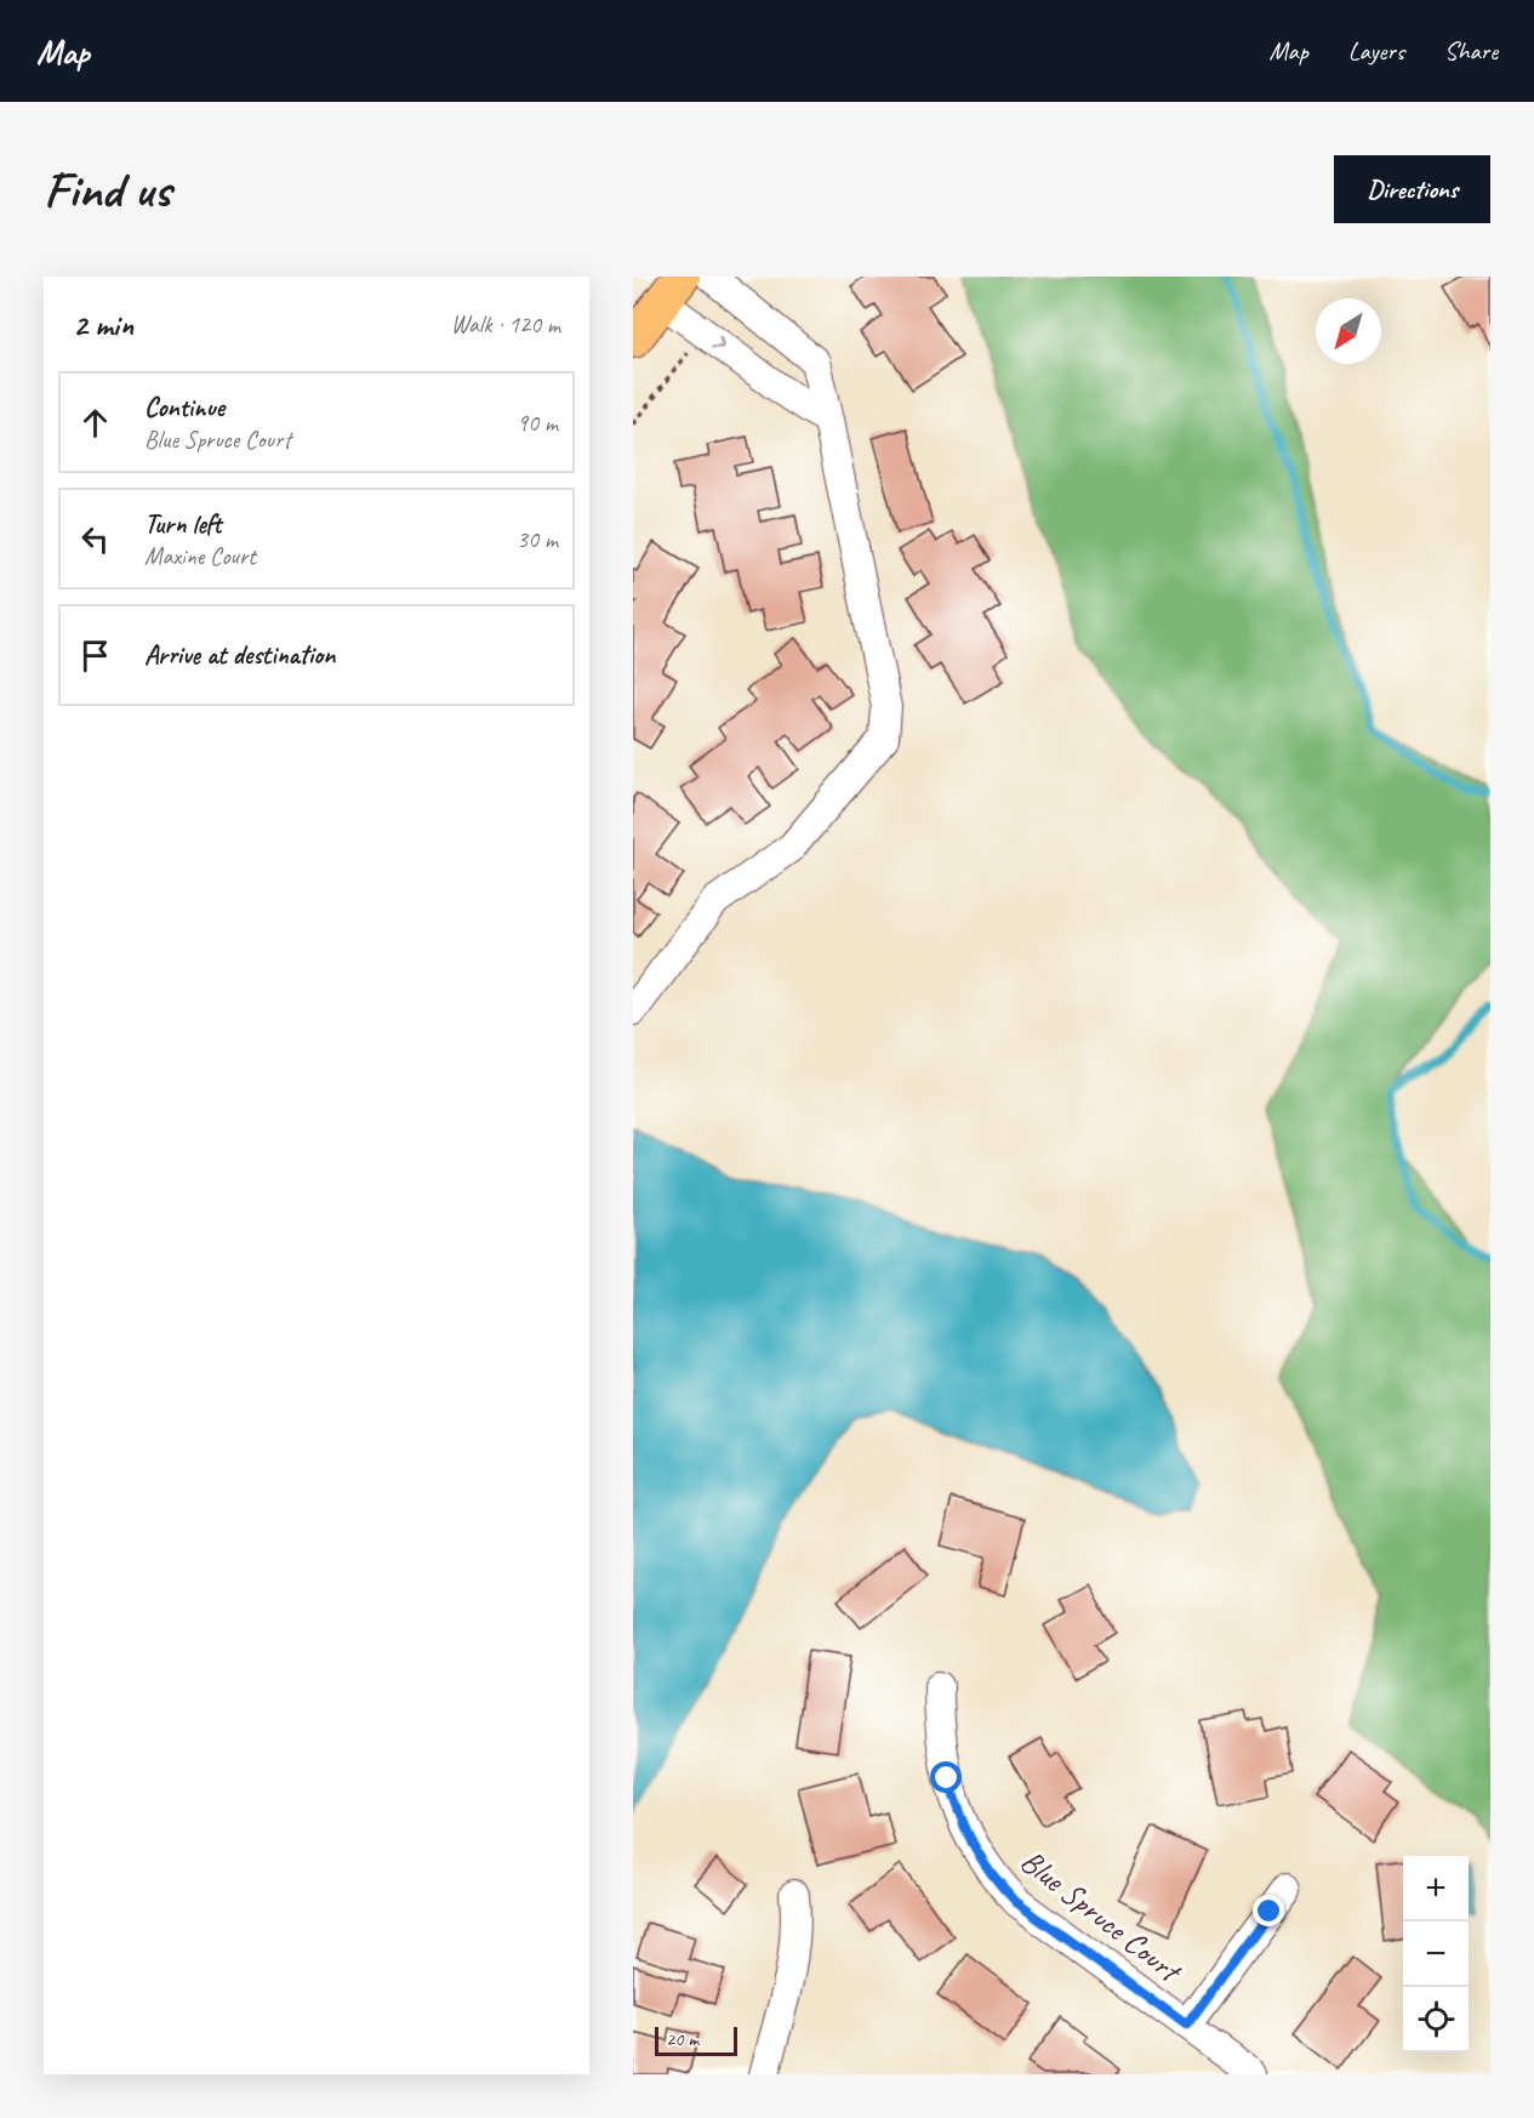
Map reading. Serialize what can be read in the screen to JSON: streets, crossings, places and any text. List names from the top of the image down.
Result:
{
  "streets": {
    "street": ["Blue Spruce Court"]
  },
  "scale_bar": "20 m",
  "north": "bottom left",
  "page": {
    "header": "Map",
    "nav": ["Map", "Layers", "Share"],
    "buttons": "Directions",
    "title": "Find us",
    "heading": ["2 min", "Walk · 120 m"],
    "list": [
      ["Continue", "Blue Spruce Court", "90 m"],
      ["Turn left", "Maxine Court", "30 m"],
      "Arrive at destination"
    ],
    "map_buttons": ["+", "−"],
    "scale": "20 m"
  }
}
